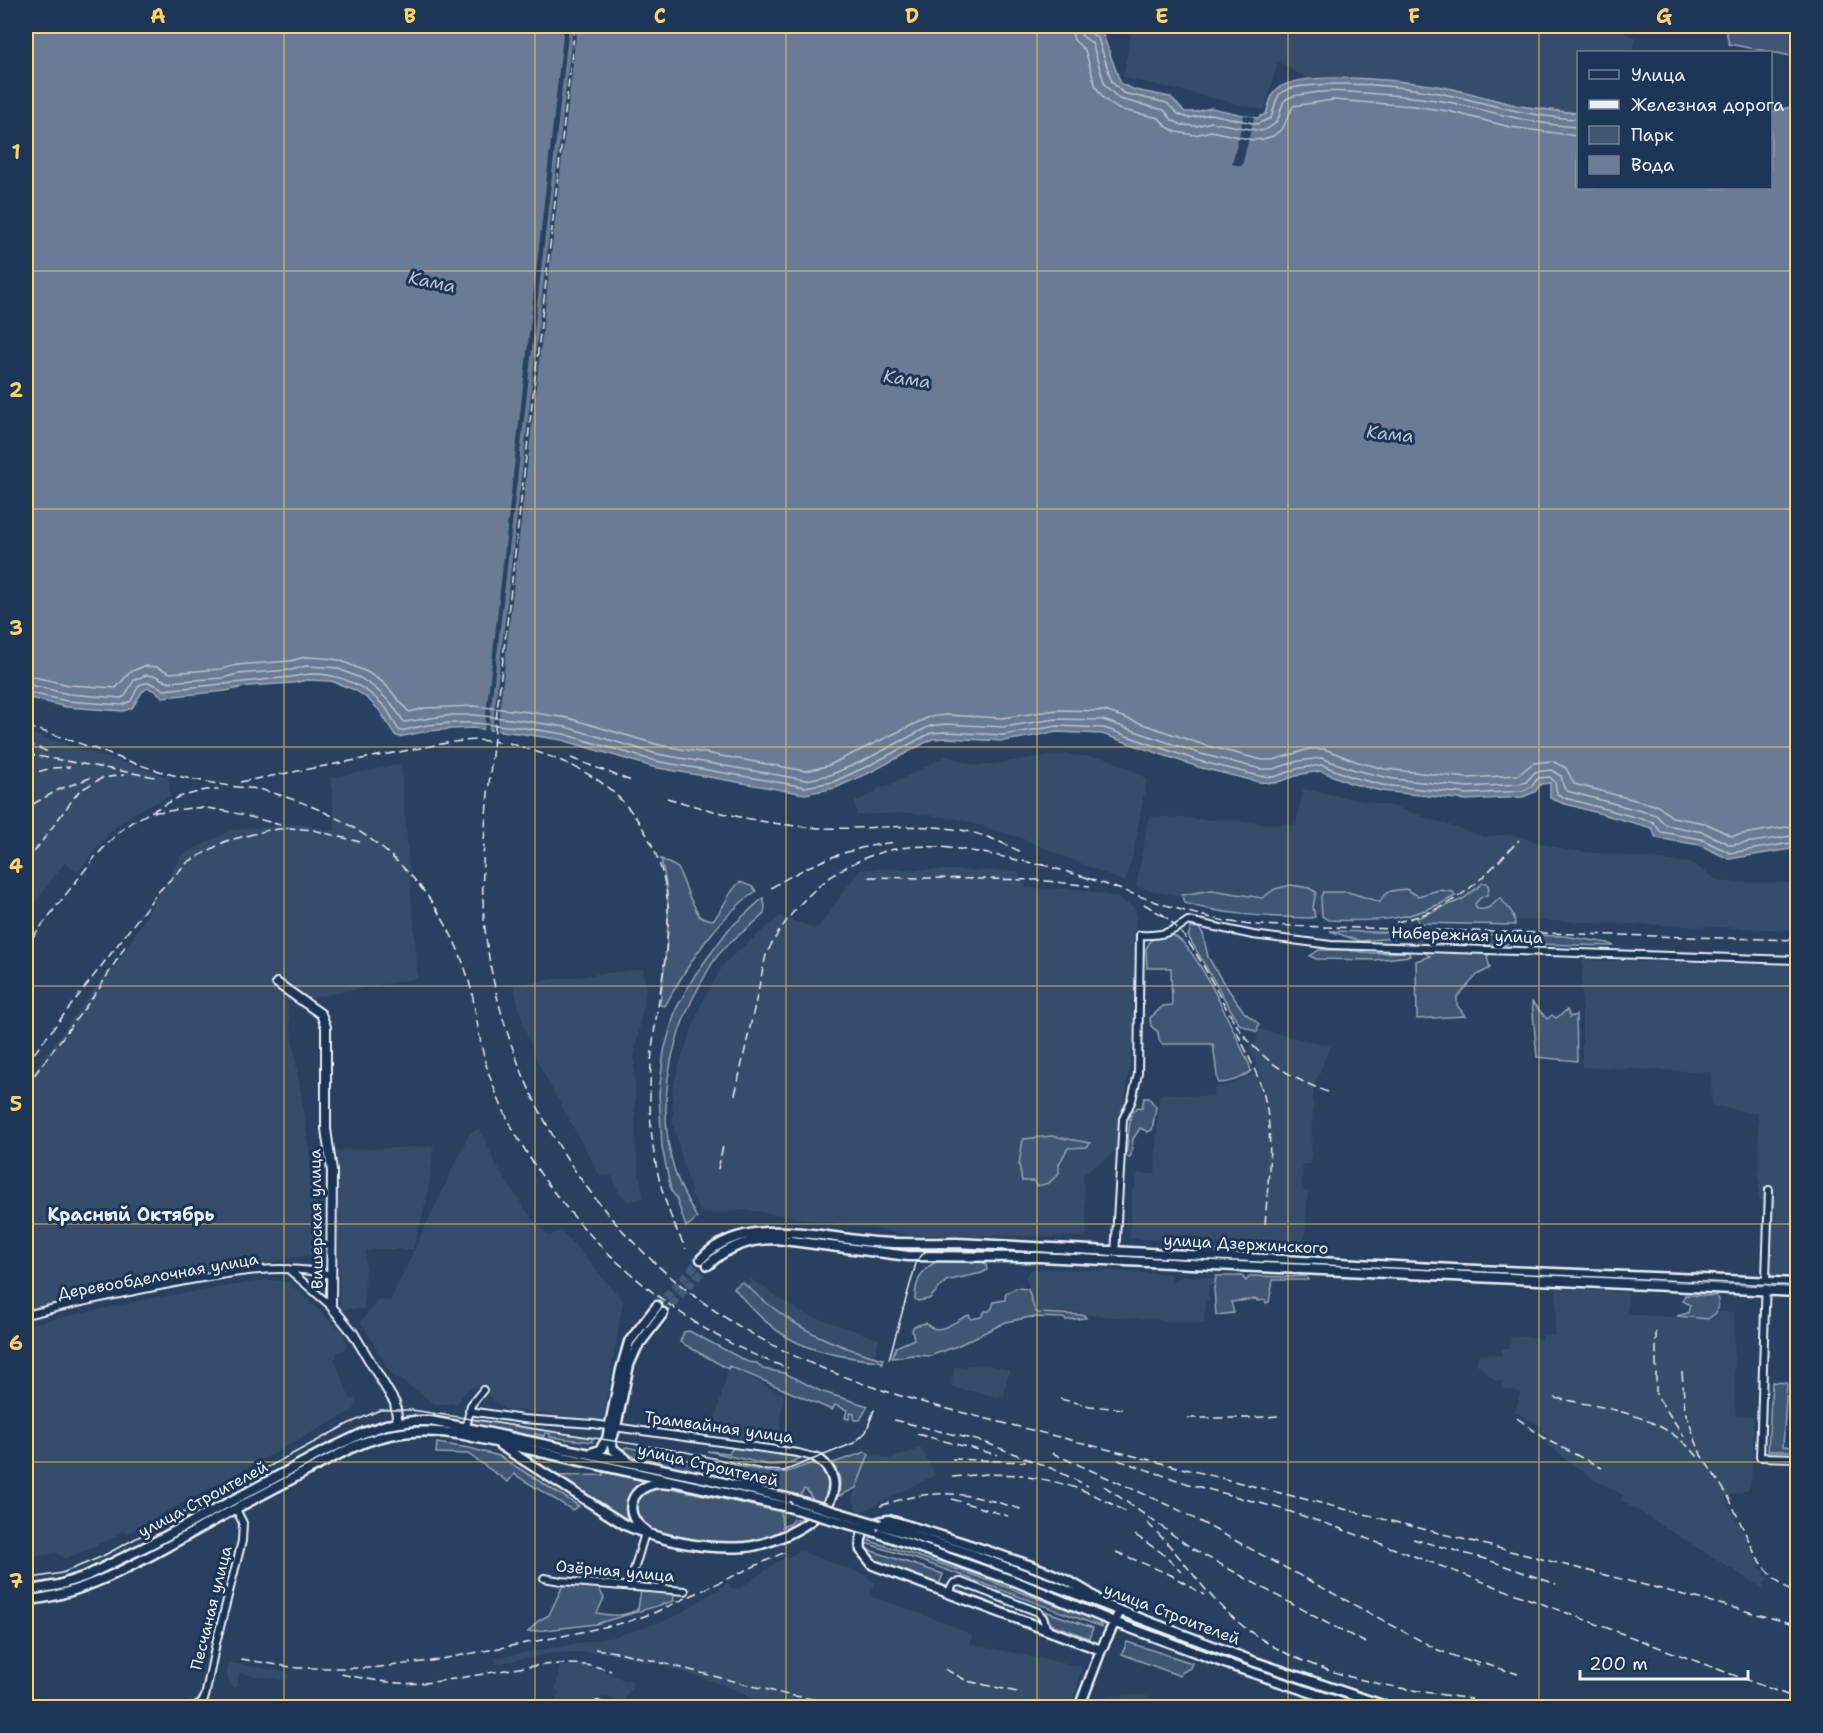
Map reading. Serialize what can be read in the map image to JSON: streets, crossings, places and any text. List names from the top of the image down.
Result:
{
  "streets": {
    "main road": ["улица Дзержинского", "улица Строителей"],
    "street": [
      "Набережная улица",
      "Вишерская улица",
      "Деревообделочная улица",
      "Трамвайная улица",
      "Озёрная улица",
      "Песчаная улица"
    ]
  },
  "crossings": [
    ["Набережная улица", "улица Дзержинского"],
    ["Вишерская улица", "Деревообделочная улица"],
    ["Вишерская улица", "улица Строителей"],
    ["улица Строителей", "Песчаная улица"]
  ],
  "districts": ["Красный Октябрь"],
  "water": ["Кама"],
  "legend": [
    "Улица",
    "Железная дорога",
    "Парк",
    "Вода"
  ],
  "scale_bar": "200 m",
  "grid": {
    "columns": [
      "A",
      "B",
      "C",
      "D",
      "E",
      "F",
      "G"
    ],
    "rows": [
      "1",
      "2",
      "3",
      "4",
      "5",
      "6",
      "7"
    ]
  }
}
